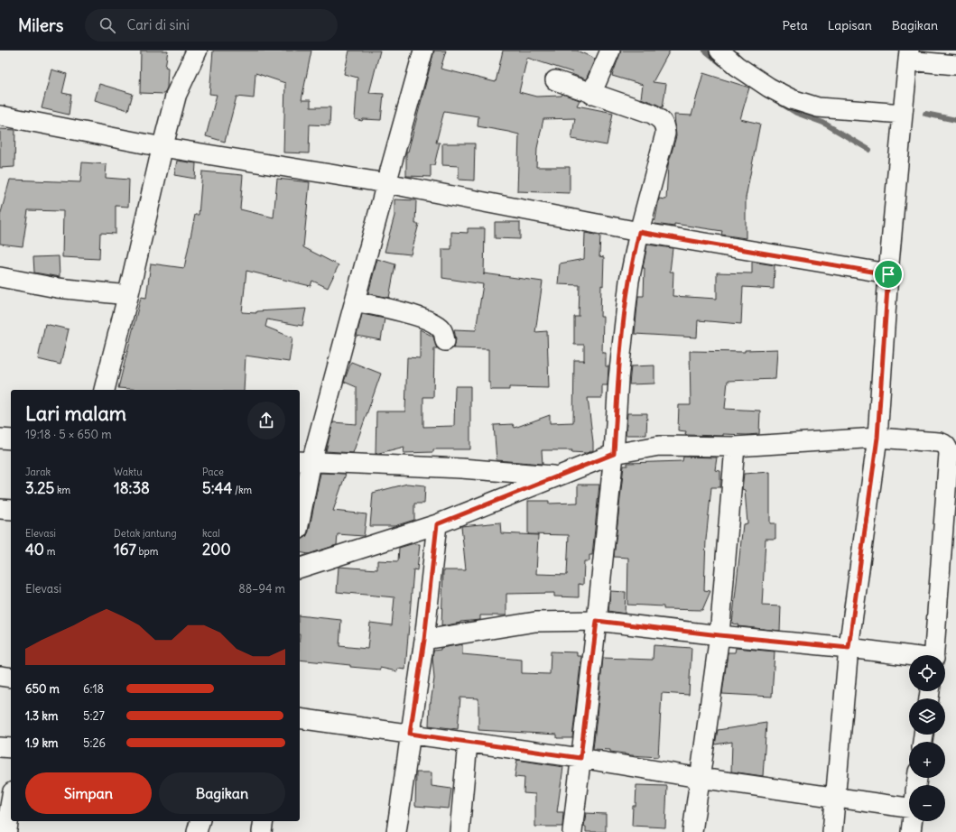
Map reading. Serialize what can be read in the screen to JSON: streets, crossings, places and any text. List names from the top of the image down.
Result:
{
  "page": {
    "header": "Milers",
    "search": "Cari di sini",
    "nav": ["Peta", "Lapisan", "Bagikan"],
    "heading": ["Lari malam", "19:18 · 5 × 650 m"],
    "stats": [
      ["Jarak", "3.25 km"],
      ["Waktu", "18:38"],
      ["Pace", "5:44 /km"],
      ["Elevasi", "40 m"],
      ["Detak jantung", "167 bpm"],
      ["kcal", "200"]
    ],
    "chart": ["Elevasi", "88–94 m"],
    "map_buttons": ["+", "−"],
    "list": [
      {
        "name": "650 m",
        "note": "6:18"
      },
      {
        "name": "1.3 km",
        "note": "5:27"
      },
      {
        "name": "1.9 km",
        "note": "5:26"
      }
    ],
    "buttons": ["Simpan", "Bagikan"]
  }
}
